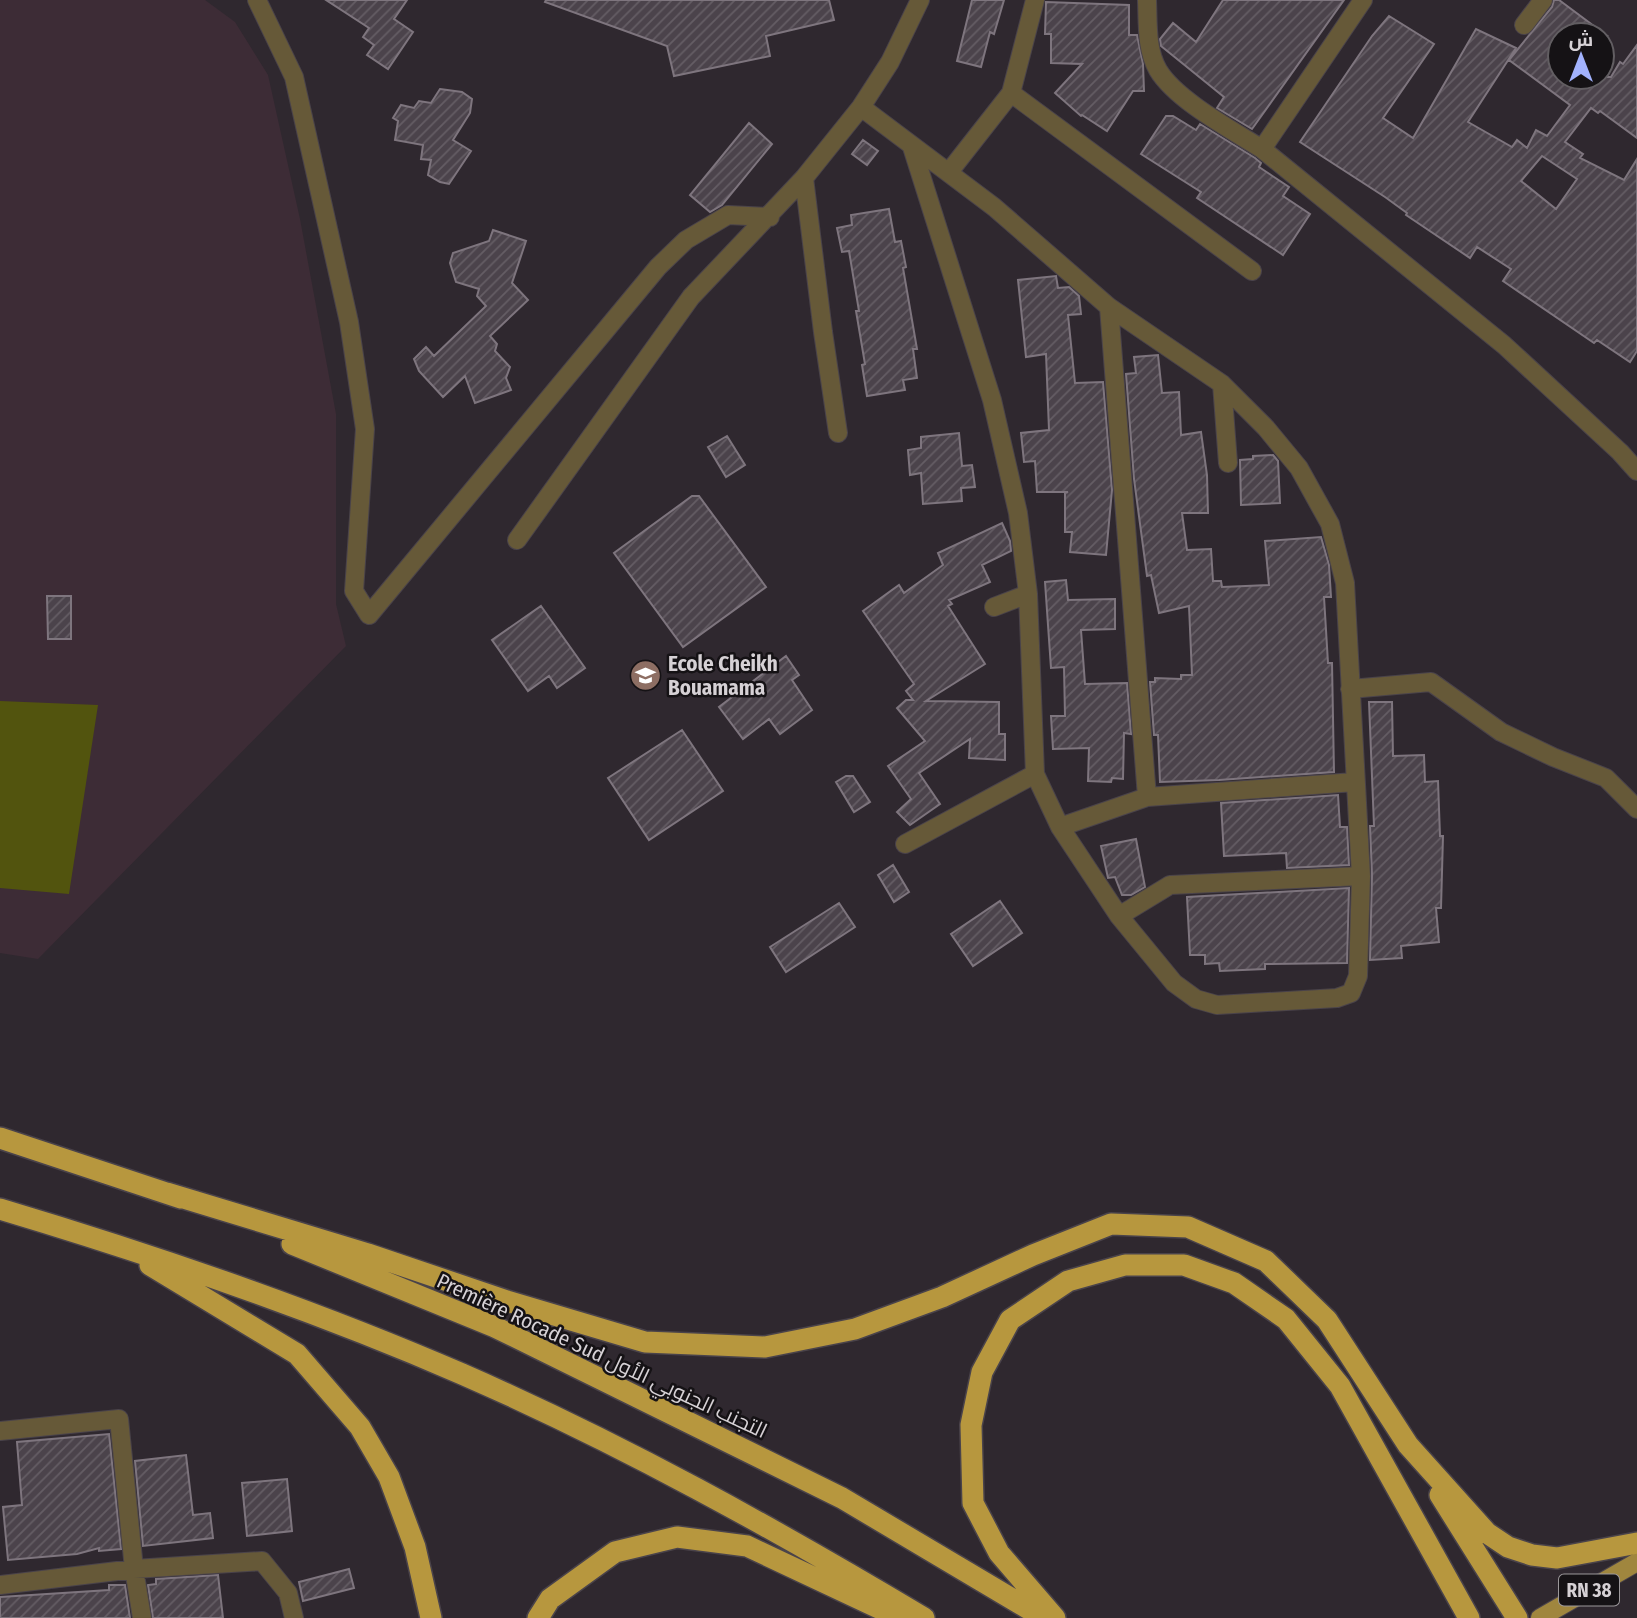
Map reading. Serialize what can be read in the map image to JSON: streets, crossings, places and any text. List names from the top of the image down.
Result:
{
  "streets": {
    "highway": ["Première Rocade Sud التجنب الجنوبي الأول"],
    "main road": ["RN 38"]
  },
  "places": {
    "school or university": ["Ecole Cheikh Bouamama"]
  },
  "north": "top"
}
